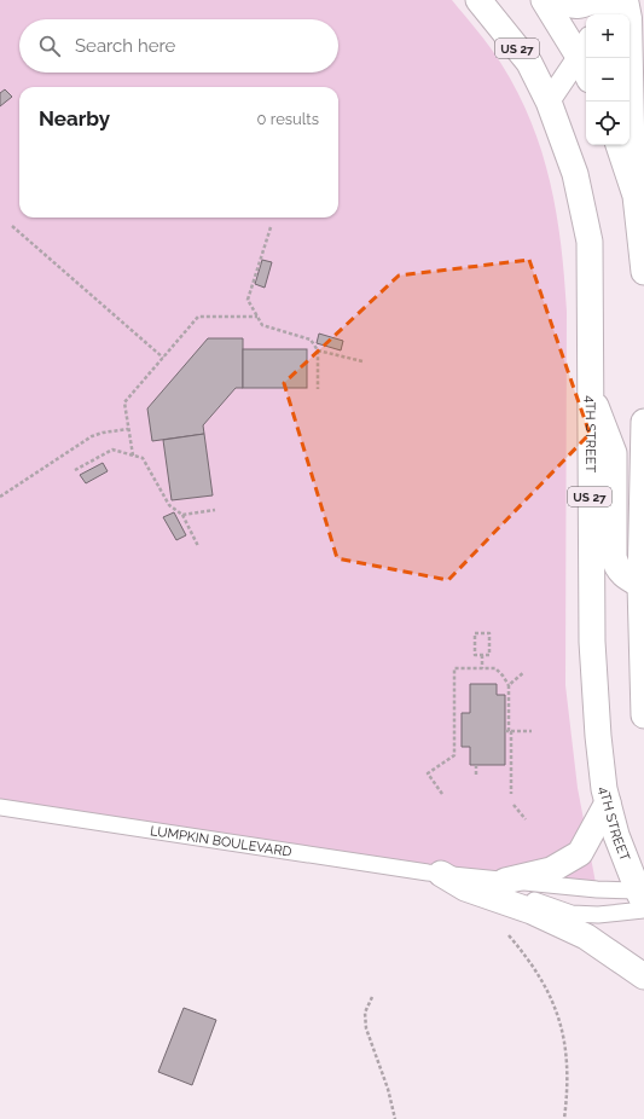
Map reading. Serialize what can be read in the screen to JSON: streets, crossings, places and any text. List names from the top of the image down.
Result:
{
  "streets": {
    "highway": ["US 27", "4TH STREET"],
    "street": ["LUMPKIN BOULEVARD"]
  },
  "crossings": [
    ["4TH STREET", "LUMPKIN BOULEVARD"]
  ],
  "page": {
    "map_buttons": ["+", "−"],
    "search": "Search here",
    "heading": ["Nearby", "0 results"]
  }
}
